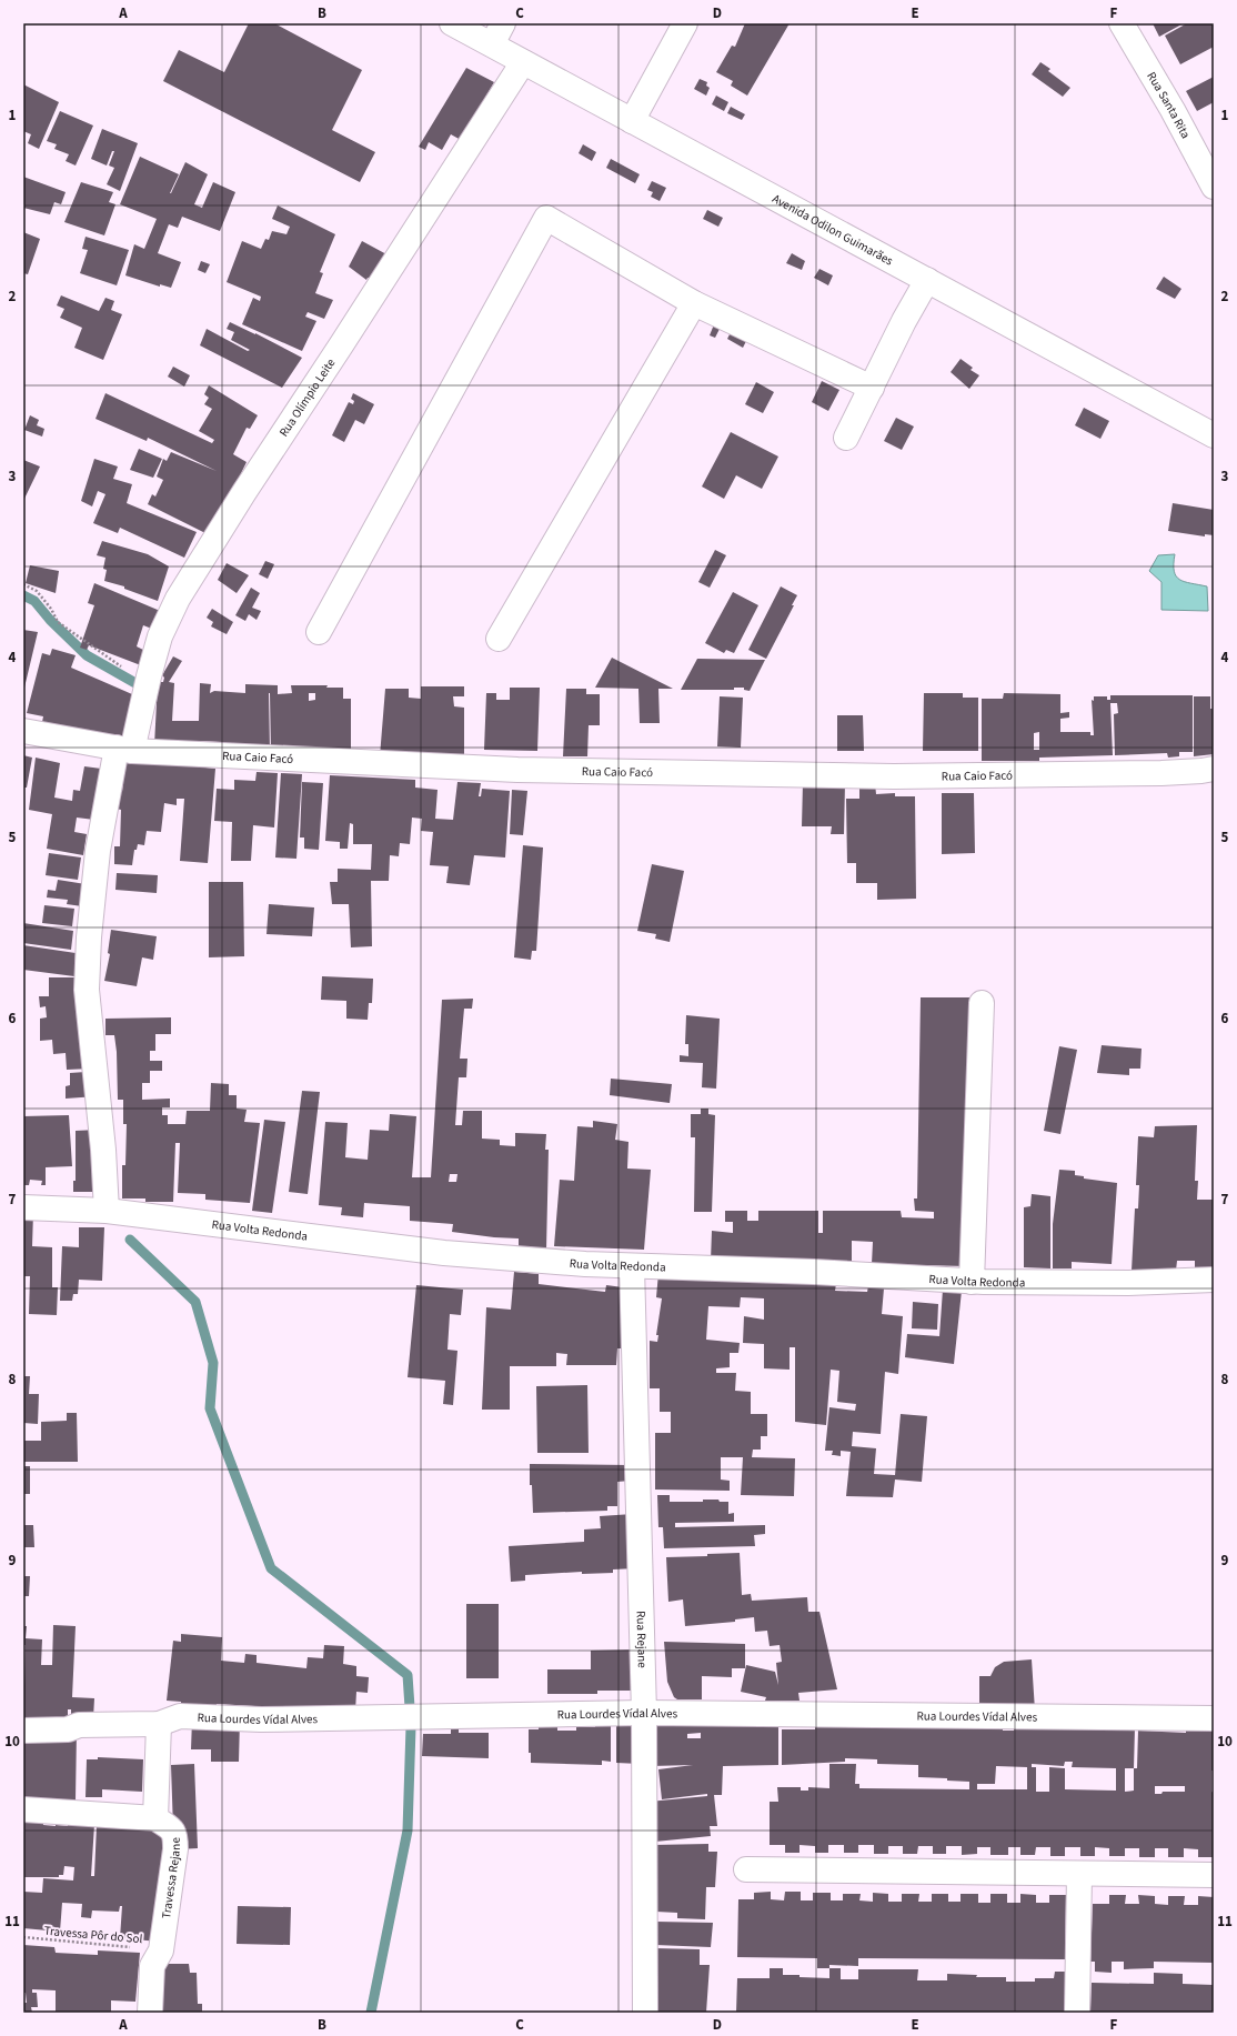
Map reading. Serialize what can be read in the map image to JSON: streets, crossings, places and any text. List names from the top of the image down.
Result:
{
  "streets": {
    "street": [
      "Rua Santa Rita",
      "Avenida Odilon Guimarães",
      "Rua Olímpio Leite",
      "Rua Caio Facó",
      "Rua Volta Redonda",
      "Rua Rejane",
      "Rua Lourdes Vídal Alves",
      "Travessa Rejane"
    ],
    "path": ["Travessa Pôr do Sol"]
  },
  "crossings": [
    ["Avenida Odilon Guimarães", "Rua Olímpio Leite"],
    ["Rua Olímpio Leite", "Rua Caio Facó"],
    ["Rua Olímpio Leite", "Rua Volta Redonda"],
    ["Rua Volta Redonda", "Rua Rejane"],
    ["Rua Rejane", "Rua Lourdes Vídal Alves"],
    ["Travessa Rejane", "Travessa Pôr do Sol"]
  ],
  "grid": {
    "columns": [
      "A",
      "B",
      "C",
      "D",
      "E",
      "F"
    ],
    "rows": [
      "1",
      "2",
      "3",
      "4",
      "5",
      "6",
      "7",
      "8",
      "9",
      "10",
      "11"
    ]
  }
}
